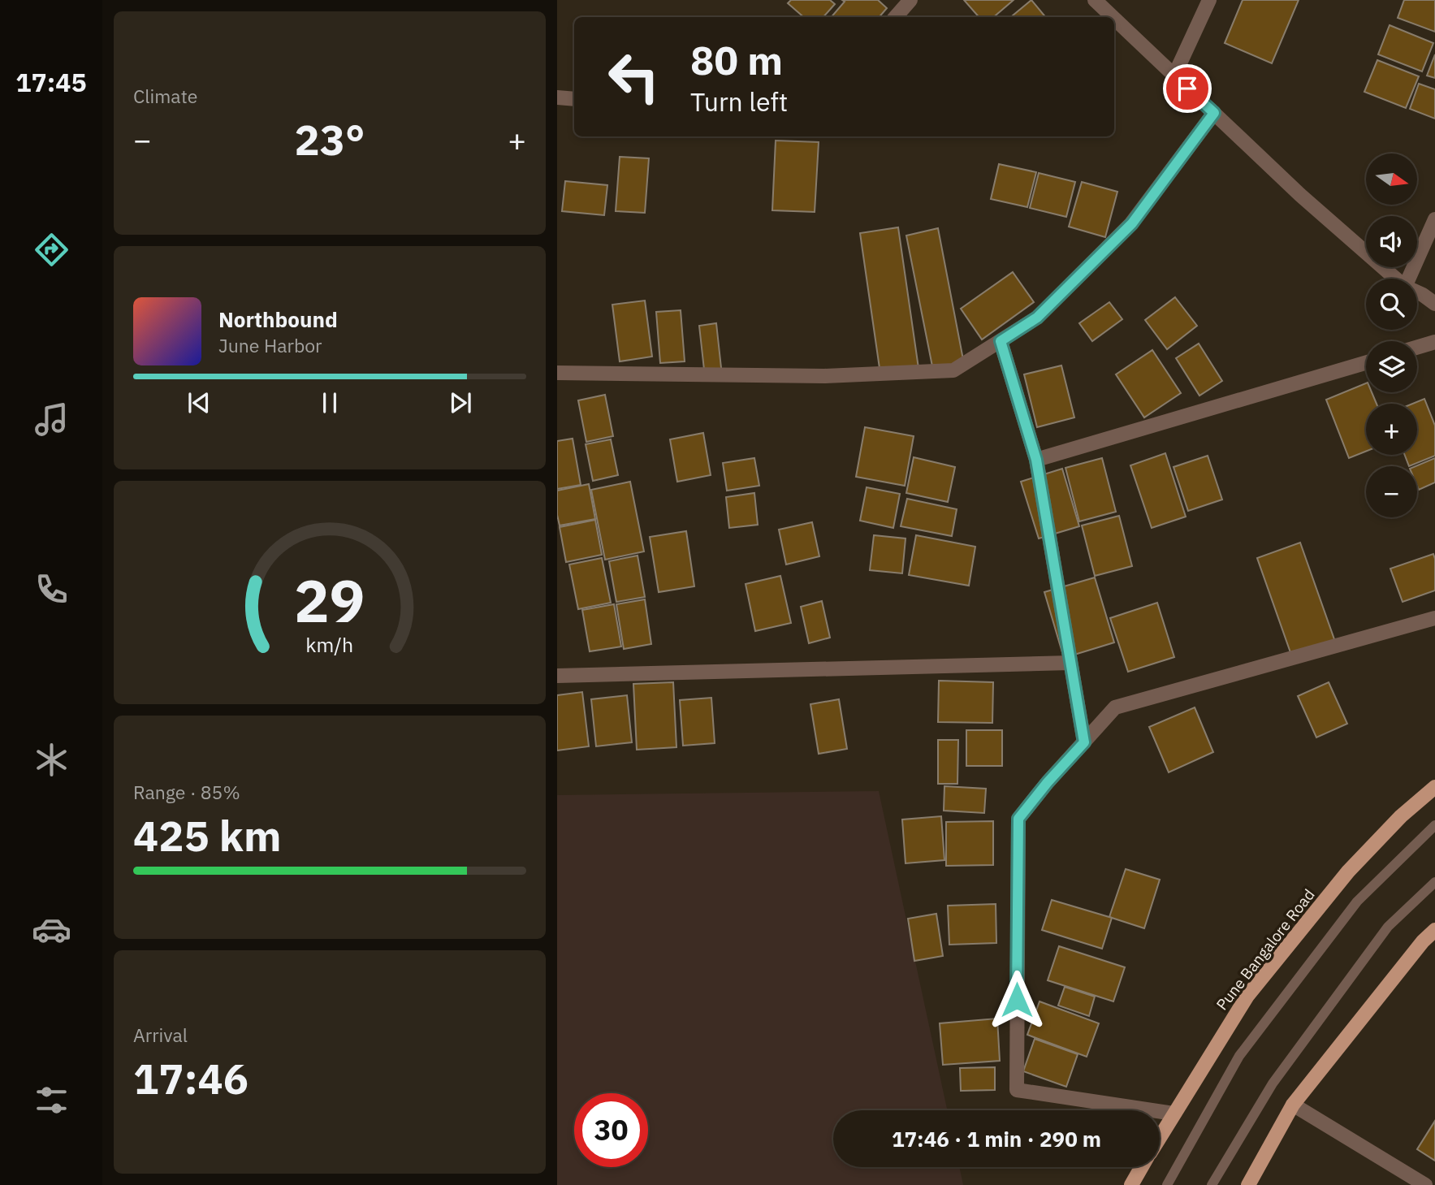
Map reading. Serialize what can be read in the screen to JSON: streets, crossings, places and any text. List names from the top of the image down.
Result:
{
  "streets": {
    "main road": ["Pune Bangalore Road"]
  },
  "north": "right",
  "page": {
    "tabs": "17:45",
    "tile": [
      "Climate",
      ["Range · 85%", "425 km"],
      ["Arrival", "17:46"]
    ],
    "turn": ["80 m", "Turn left"],
    "heat": ["−", "23°", "+"],
    "map_buttons": ["+", "−"],
    "song": ["Northbound", "June Harbor"],
    "limit": "30",
    "trip": "17:46 · 1 min · 290 m",
    "gauge": ["29", "km/h"]
  }
}
